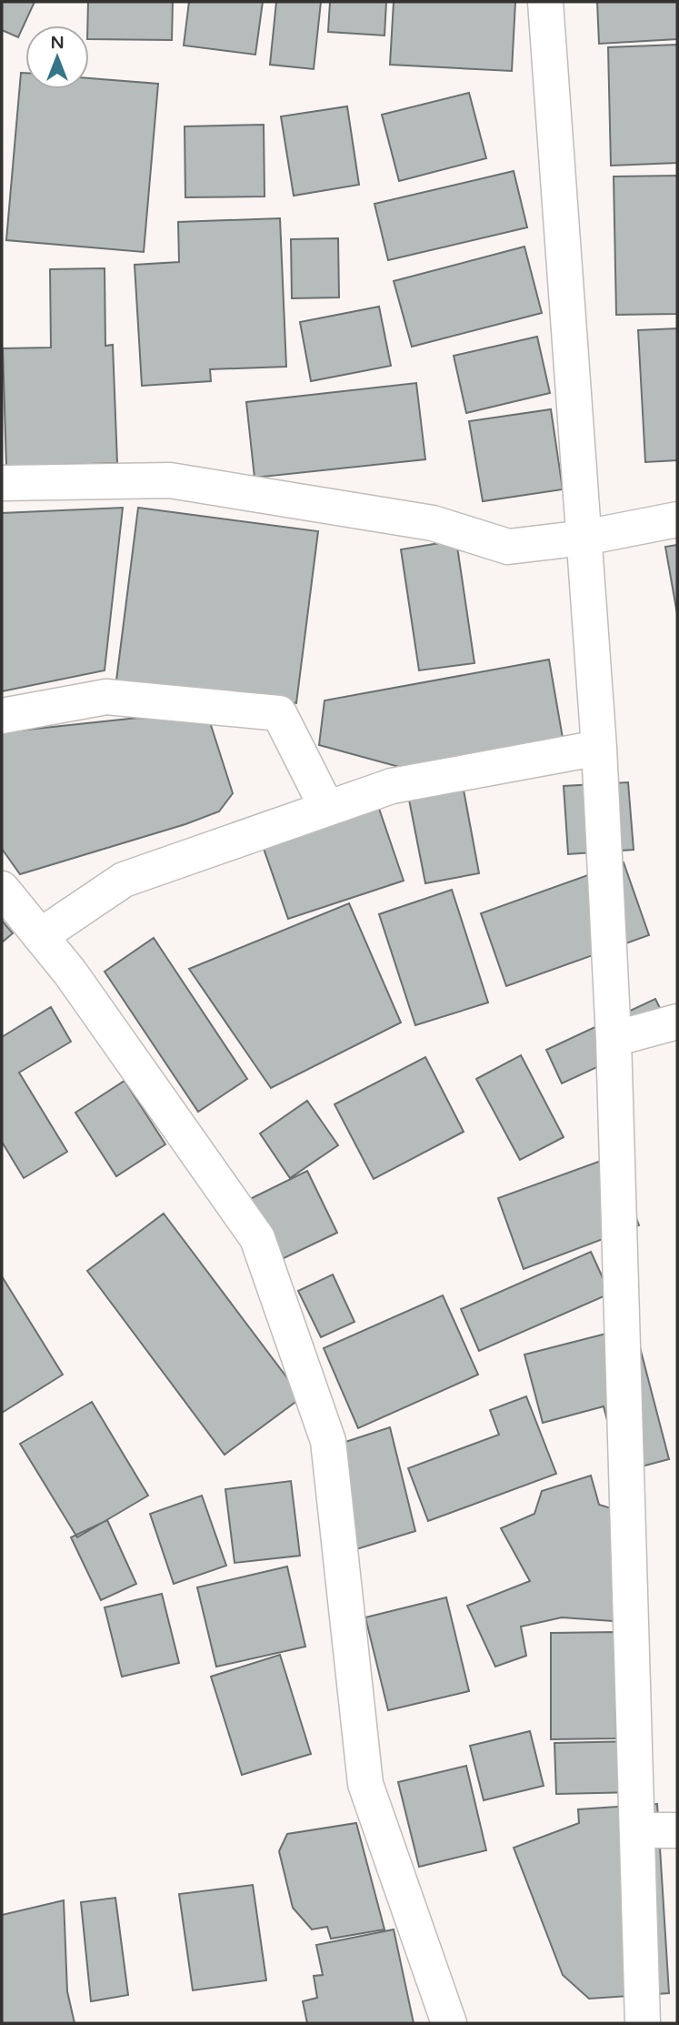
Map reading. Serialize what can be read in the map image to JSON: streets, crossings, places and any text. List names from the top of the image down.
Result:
{
  "north": "top"
}
